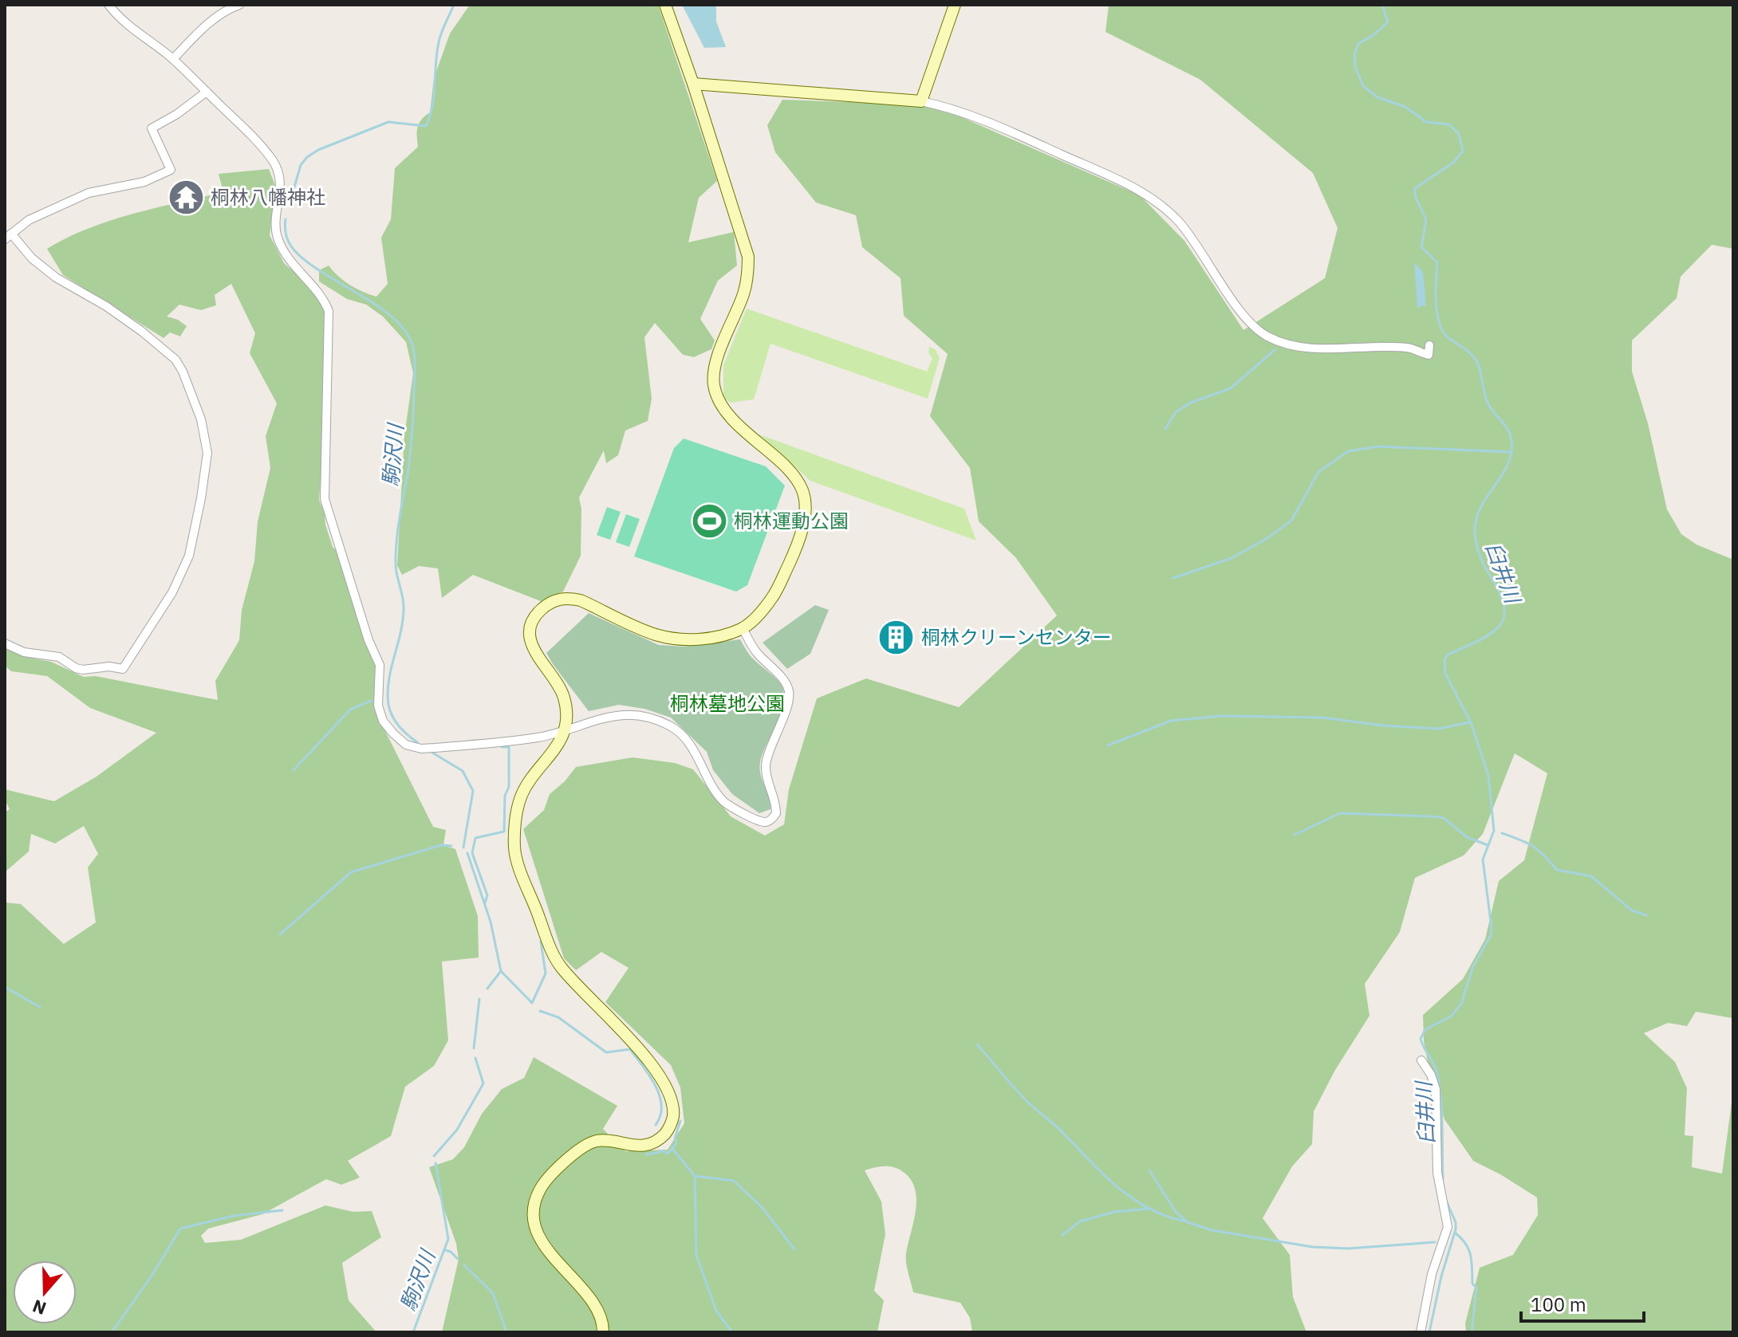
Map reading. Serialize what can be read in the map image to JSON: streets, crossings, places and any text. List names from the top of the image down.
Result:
{
  "water": ["駒沢川", "臼井川"],
  "parks": ["桐林墓地公園"],
  "places": {
    "temple": ["桐林八幡神社"],
    "sports": ["桐林運動公園"],
    "building": ["桐林クリーンセンター"]
  },
  "scale_bar": "100 m",
  "north": "bottom"
}
